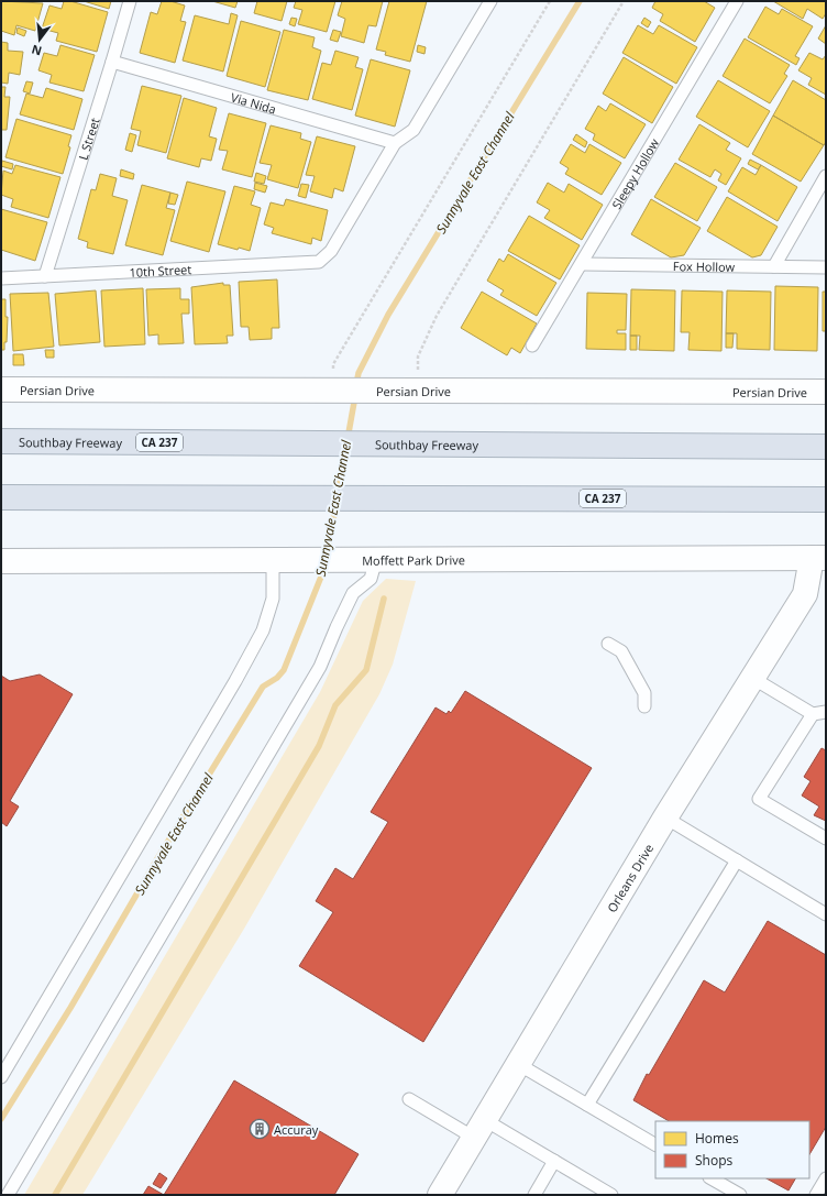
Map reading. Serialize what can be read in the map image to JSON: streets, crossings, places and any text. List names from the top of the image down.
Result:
{
  "streets": {
    "highway": ["Southbay Freeway", "CA 237"],
    "street": ["Persian Drive", "Moffett Park Drive", "Orleans Drive"],
    "lane": [
      "Via Nida",
      "L Street",
      "Sleepy Hollow",
      "Fox Hollow",
      "10th Street"
    ]
  },
  "crossings": [
    ["Via Nida", "L Street"],
    ["Via Nida", "10th Street"],
    ["L Street", "10th Street"],
    ["Sleepy Hollow", "Fox Hollow"],
    ["Moffett Park Drive", "Orleans Drive"]
  ],
  "water": ["Sunnyvale East Channel"],
  "places": {
    "building": ["Accuray"]
  },
  "legend": ["Homes", "Shops"],
  "north": "bottom"
}
